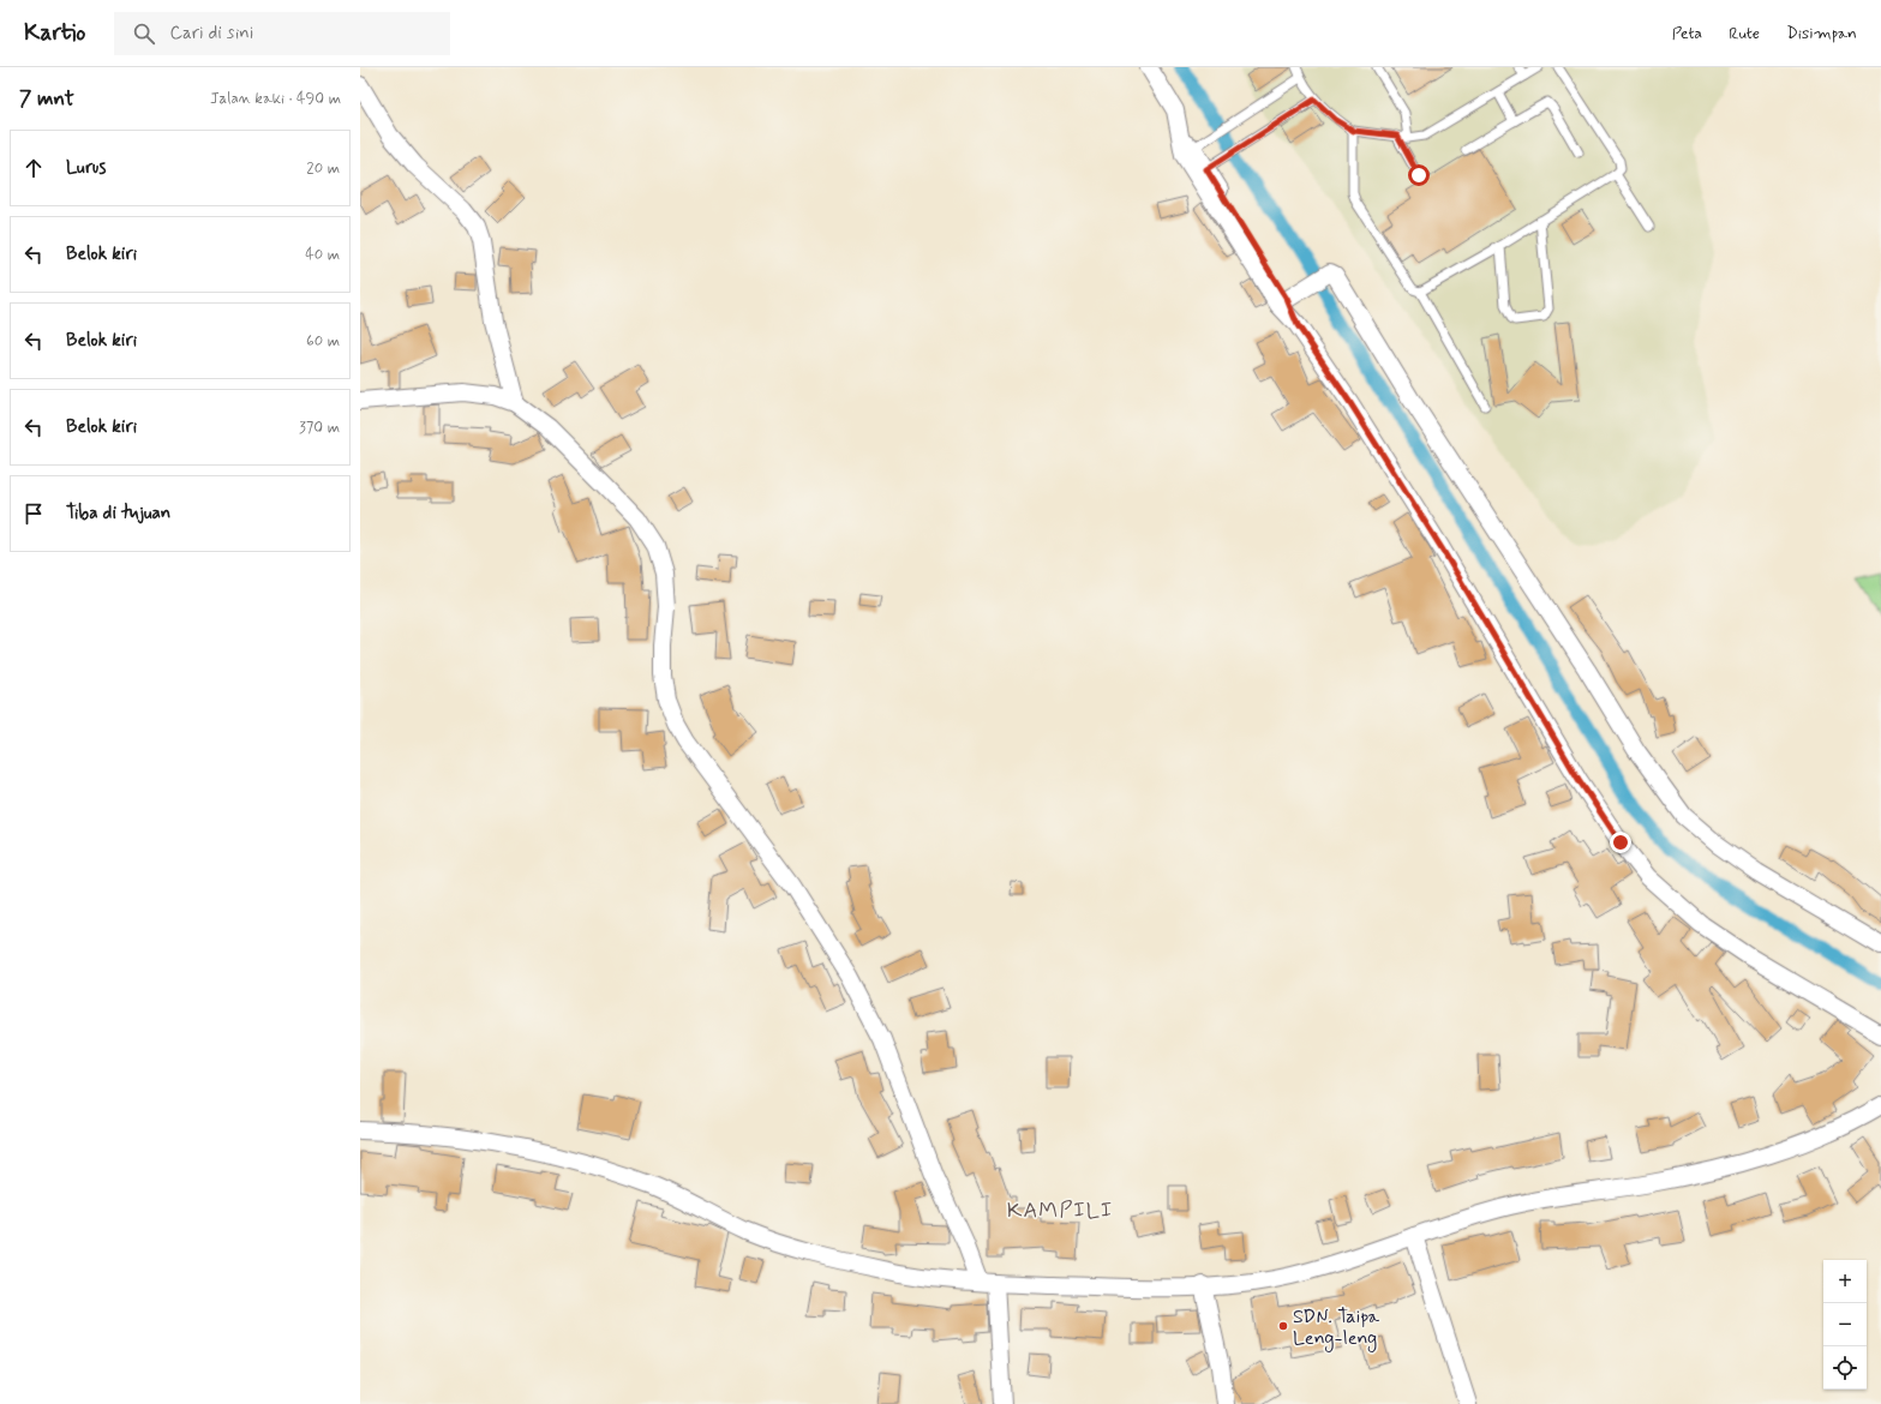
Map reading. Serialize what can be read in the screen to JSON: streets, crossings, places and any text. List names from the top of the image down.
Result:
{
  "districts": ["KAMPILI"],
  "places": ["SDN. Taipa Leng-leng"],
  "page": {
    "header": "Kartio",
    "search": "Cari di sini",
    "nav": ["Peta", "Rute", "Disimpan"],
    "heading": ["7 mnt", "Jalan kaki · 490 m"],
    "list": [
      ["Lurus", "20 m"],
      ["Belok kiri", "40 m"],
      ["Belok kiri", "60 m"],
      ["Belok kiri", "370 m"],
      "Tiba di tujuan"
    ],
    "map_buttons": ["+", "−"]
  }
}
